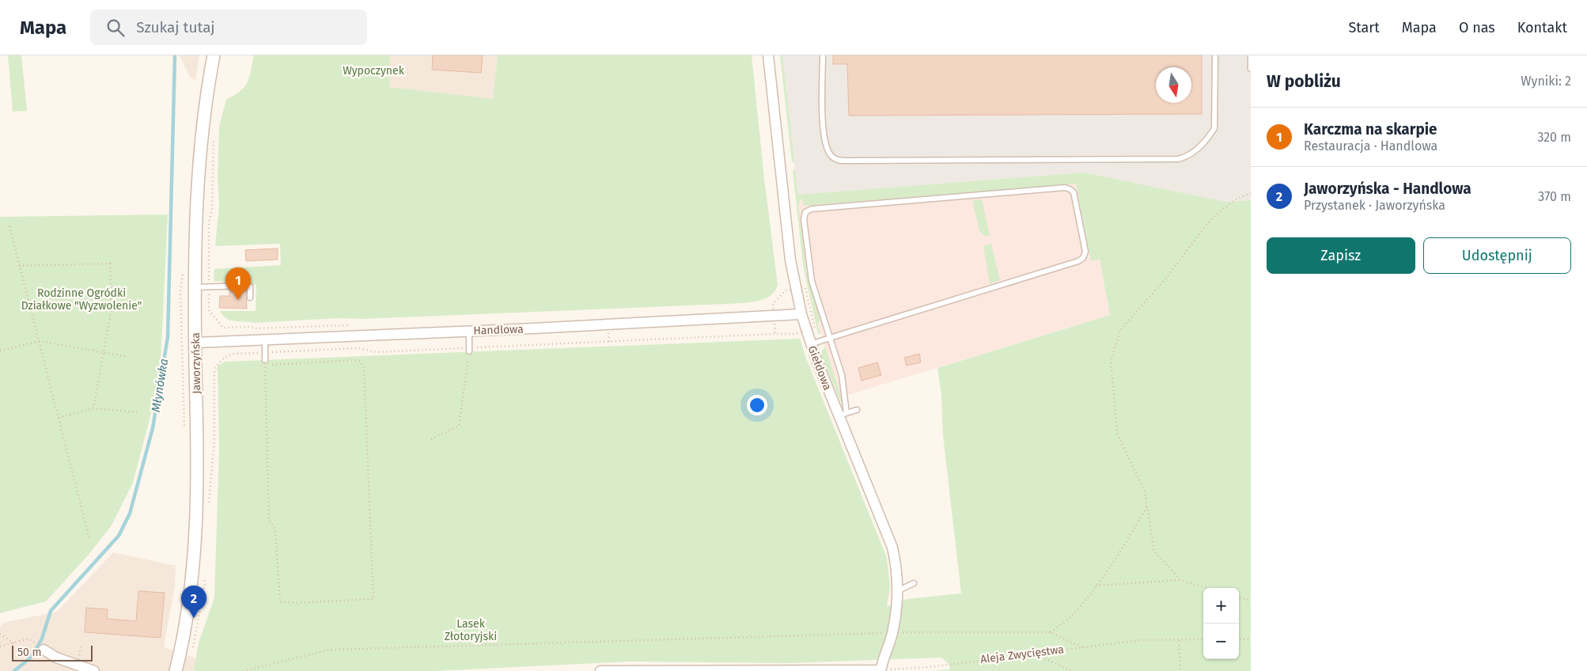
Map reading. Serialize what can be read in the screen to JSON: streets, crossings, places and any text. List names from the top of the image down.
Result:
{
  "streets": {
    "street": ["Handlowa", "Jaworzyńska", "Giełdowa"],
    "path": ["Aleja Zwycięstwa"]
  },
  "crossings": [
    ["Handlowa", "Jaworzyńska"],
    ["Handlowa", "Giełdowa"],
    ["Giełdowa", "Aleja Zwycięstwa"]
  ],
  "water": ["Młynówka"],
  "parks": ["Wypoczynek", "Rodzinne Ogródki Działkowe \"Wyzwolenie\"", "Lasek Złotoryjski"],
  "scale_bar": "50 m",
  "north": "bottom",
  "page": {
    "header": "Mapa",
    "search": "Szukaj tutaj",
    "nav": [
      "Start",
      "Mapa",
      "O nas",
      "Kontakt"
    ],
    "heading": ["W pobliżu", "Wyniki: 2"],
    "list": [
      {
        "mark": "1",
        "name": "Karczma na skarpie",
        "note": "Restauracja · Handlowa",
        "value": "320 m"
      },
      {
        "mark": "2",
        "name": "Jaworzyńska - Handlowa",
        "note": "Przystanek · Jaworzyńska",
        "value": "370 m"
      }
    ],
    "buttons": ["Zapisz", "Udostępnij"],
    "pins": ["1", "2"],
    "map_buttons": ["+", "−"],
    "scale": "50 m"
  }
}
